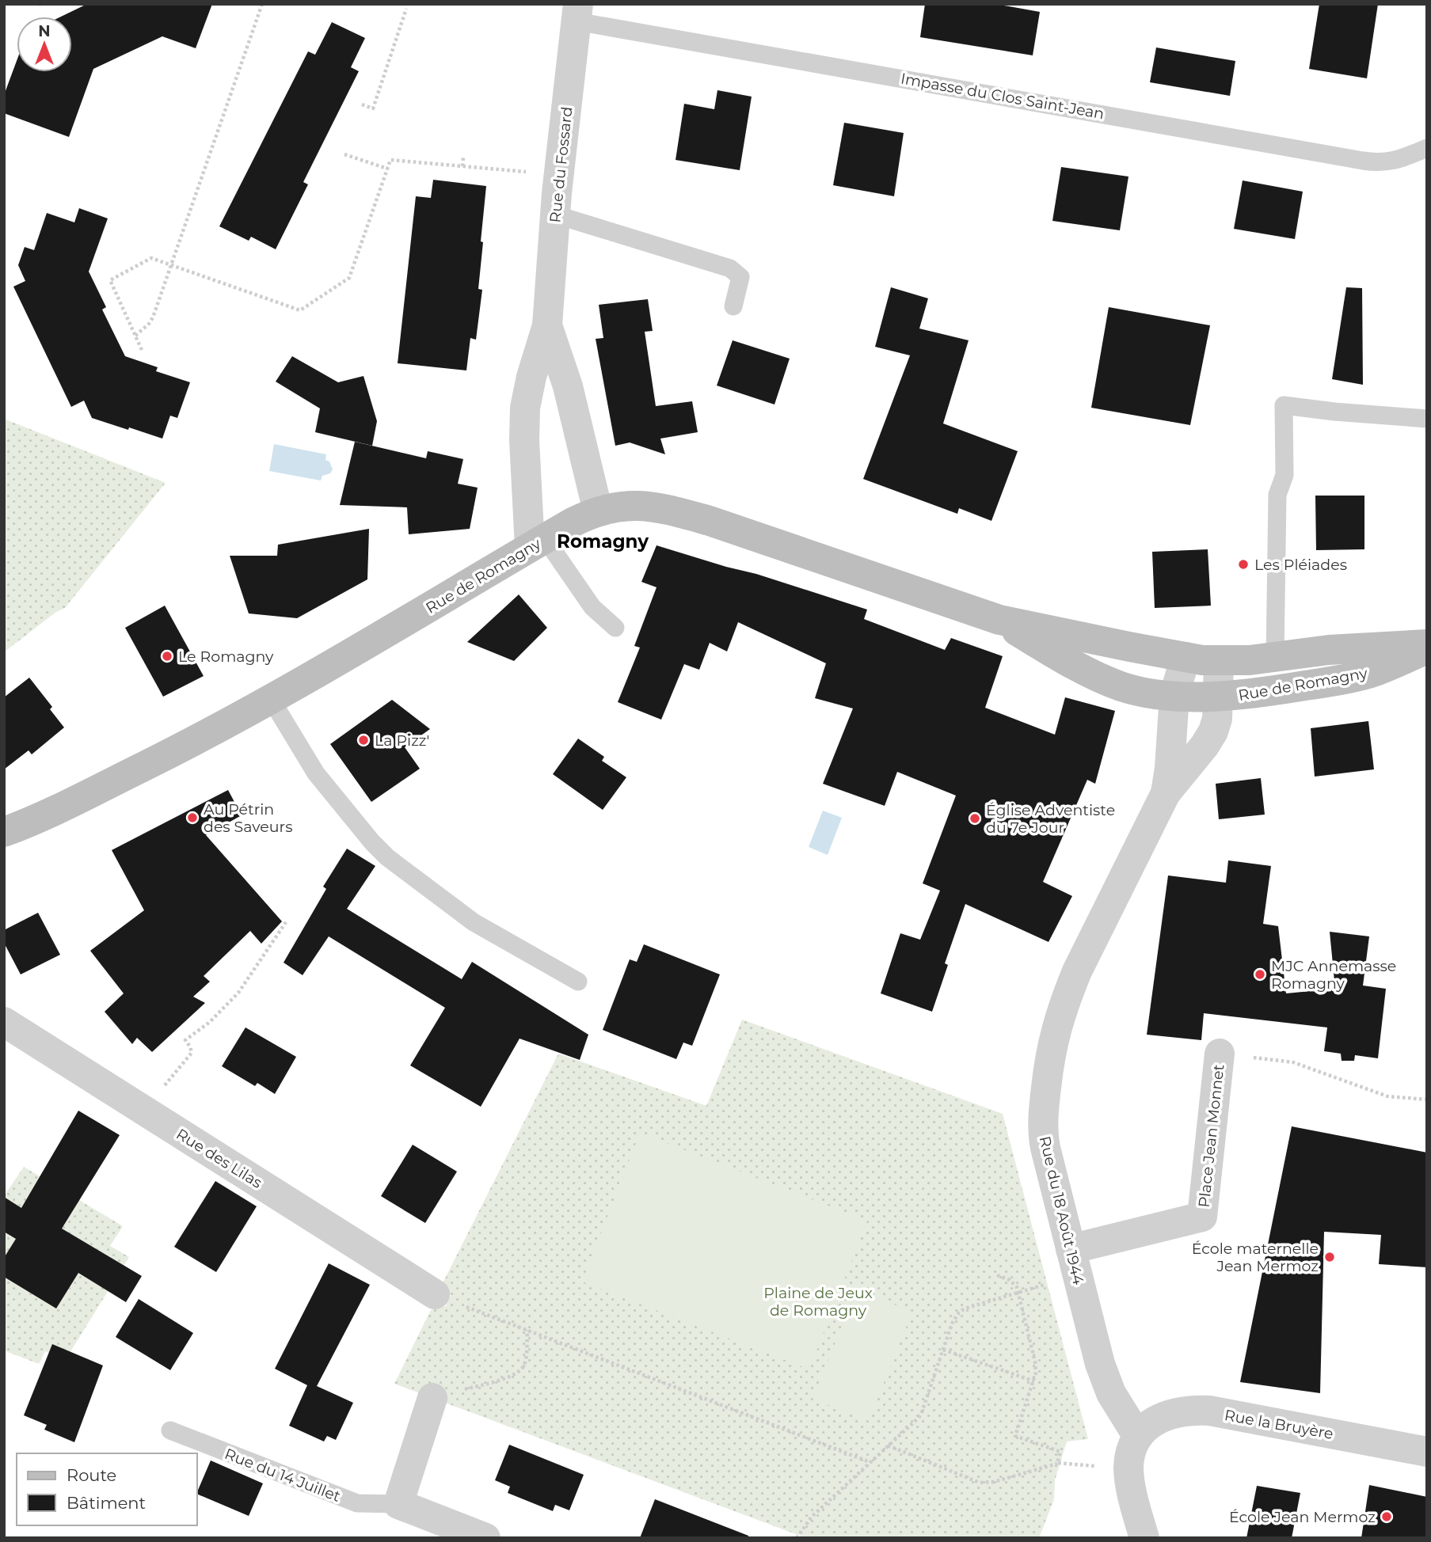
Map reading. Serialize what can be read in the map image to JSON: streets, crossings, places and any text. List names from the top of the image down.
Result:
{
  "streets": {
    "street": [
      "Rue du Fossard",
      "Rue de Romagny",
      "Place Jean Monnet",
      "Rue des Lilas",
      "Rue du 18 Août 1944",
      "Rue la Bruyère",
      "Rue du 14 Juillet"
    ],
    "lane": ["Impasse du Clos Saint-Jean"]
  },
  "crossings": [
    ["Impasse du Clos Saint-Jean", "Rue du Fossard"],
    ["Rue du Fossard", "Rue de Romagny"],
    ["Rue de Romagny", "Rue du 18 Août 1944"],
    ["Place Jean Monnet", "Rue du 18 Août 1944"],
    ["Rue du 18 Août 1944", "Rue la Bruyère"]
  ],
  "districts": ["Romagny"],
  "parks": ["Plaine de Jeux de Romagny"],
  "places": [
    "Les Pléiades",
    "Le Romagny",
    "La Pizz'",
    "Au Pétrin des Saveurs",
    "Église Adventiste du 7e Jour",
    "MJC Annemasse Romagny",
    "École maternelle Jean Mermoz",
    "École Jean Mermoz"
  ],
  "legend": ["Route", "Bâtiment"],
  "north": "top"
}
